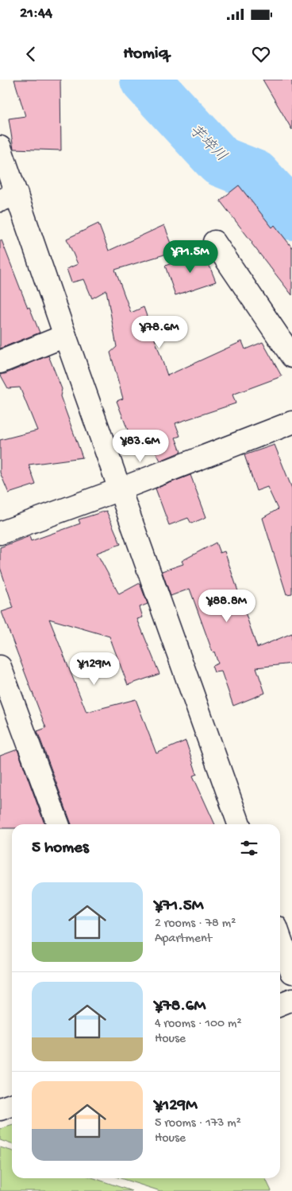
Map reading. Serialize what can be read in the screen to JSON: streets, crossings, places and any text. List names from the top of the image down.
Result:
{
  "water": ["芋埣川"],
  "page": {
    "status": "21:44",
    "header": "Homiq",
    "price": [
      "¥71.5M",
      "¥78.6M",
      "¥83.6M",
      "¥88.8M",
      "¥129M"
    ],
    "heading": "5 homes",
    "list": [
      {
        "name": "¥71.5M",
        "note": "2 rooms · 78 m² · Apartment"
      },
      {
        "name": "¥78.6M",
        "note": "4 rooms · 100 m² · House"
      },
      {
        "name": "¥129M",
        "note": "5 rooms · 173 m² · House"
      }
    ]
  }
}
